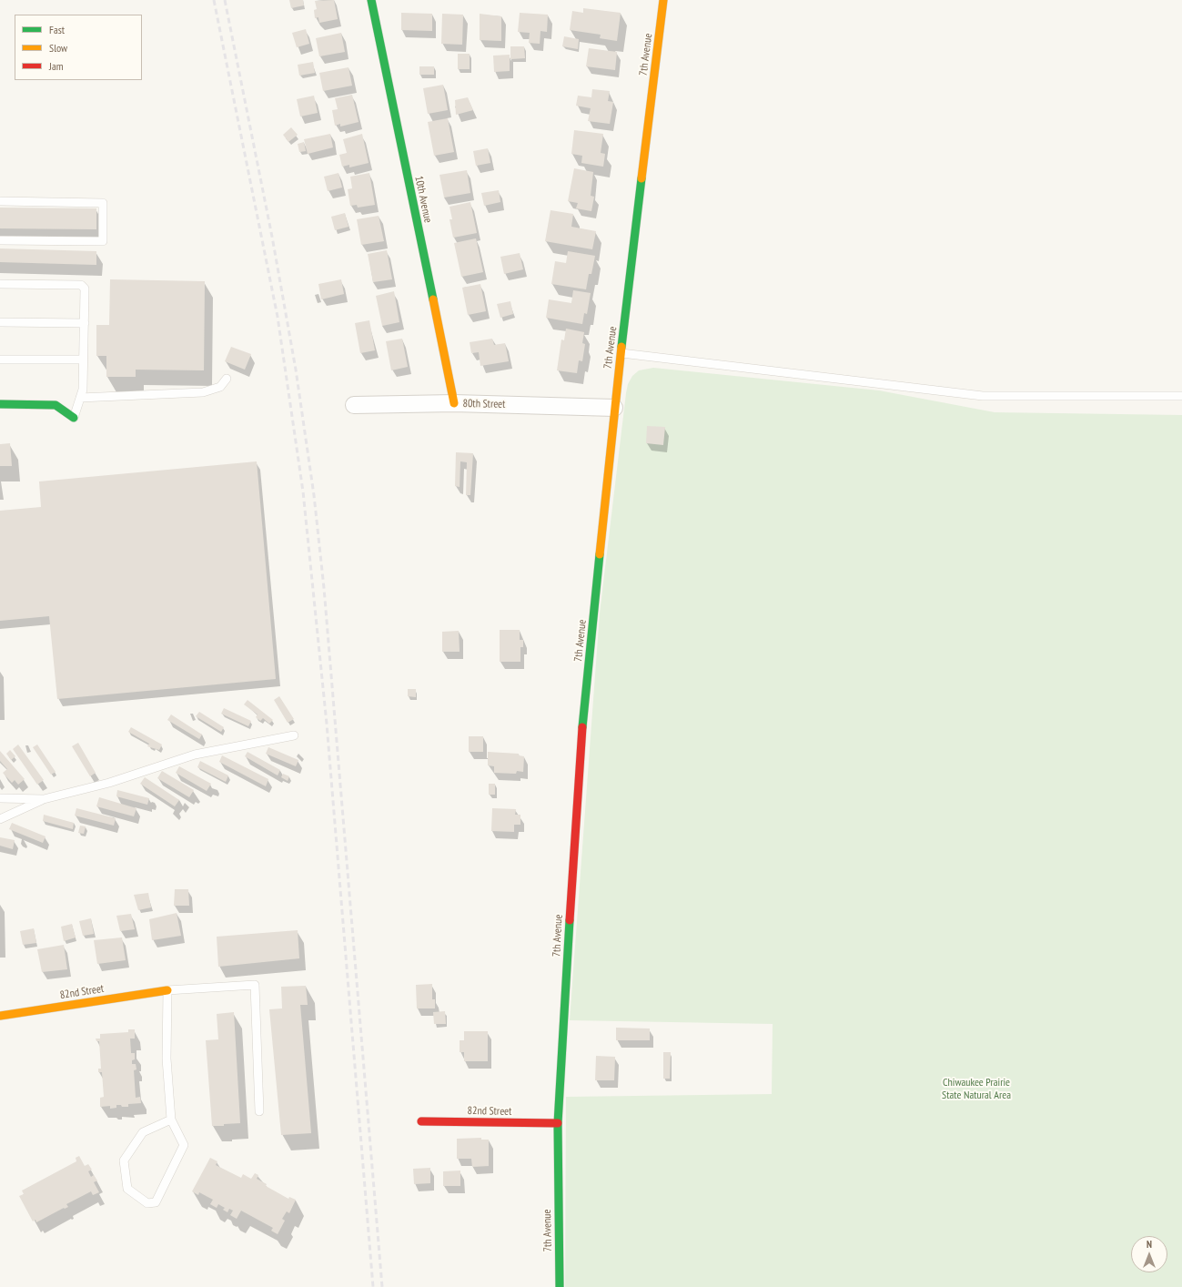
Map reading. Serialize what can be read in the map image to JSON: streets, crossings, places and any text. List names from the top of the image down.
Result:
{
  "streets": {
    "street": [
      "7th Avenue",
      "10th Avenue",
      "80th Street",
      "82nd Street"
    ]
  },
  "crossings": [
    ["7th Avenue", "80th Street"],
    ["7th Avenue", "82nd Street"],
    ["10th Avenue", "80th Street"]
  ],
  "parks": ["Chiwaukee Prairie State Natural Area"],
  "legend": ["Fast", "Slow", "Jam"],
  "north": "top"
}
